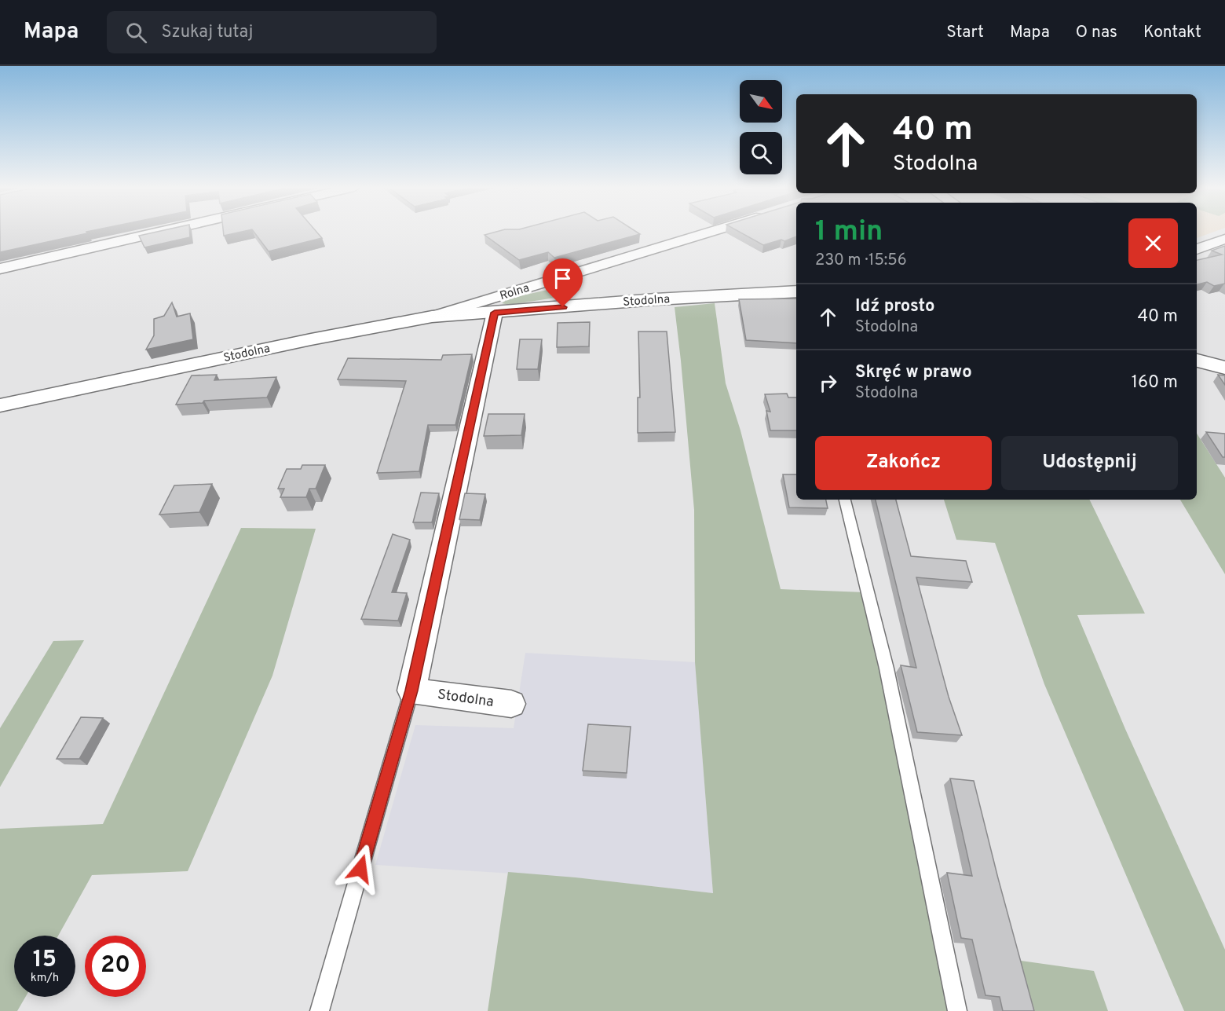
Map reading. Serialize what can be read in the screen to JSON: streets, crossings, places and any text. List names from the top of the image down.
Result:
{
  "streets": {
    "street": ["Rolna", "Stodolna"]
  },
  "crossings": [
    ["Rolna", "Stodolna"]
  ],
  "north": "bottom right",
  "page": {
    "header": "Mapa",
    "search": "Szukaj tutaj",
    "nav": [
      "Start",
      "Mapa",
      "O nas",
      "Kontakt"
    ],
    "turn": ["40 m", "Stodolna"],
    "heading": ["1 min", "230 m · 15:56"],
    "list": [
      {
        "name": "Idź prosto",
        "note": "Stodolna",
        "value": "40 m"
      },
      {
        "name": "Skręć w prawo",
        "note": "Stodolna",
        "value": "160 m"
      }
    ],
    "buttons": ["Zakończ", "Udostępnij"],
    "speed": "15 km/h",
    "limit": "20"
  }
}
